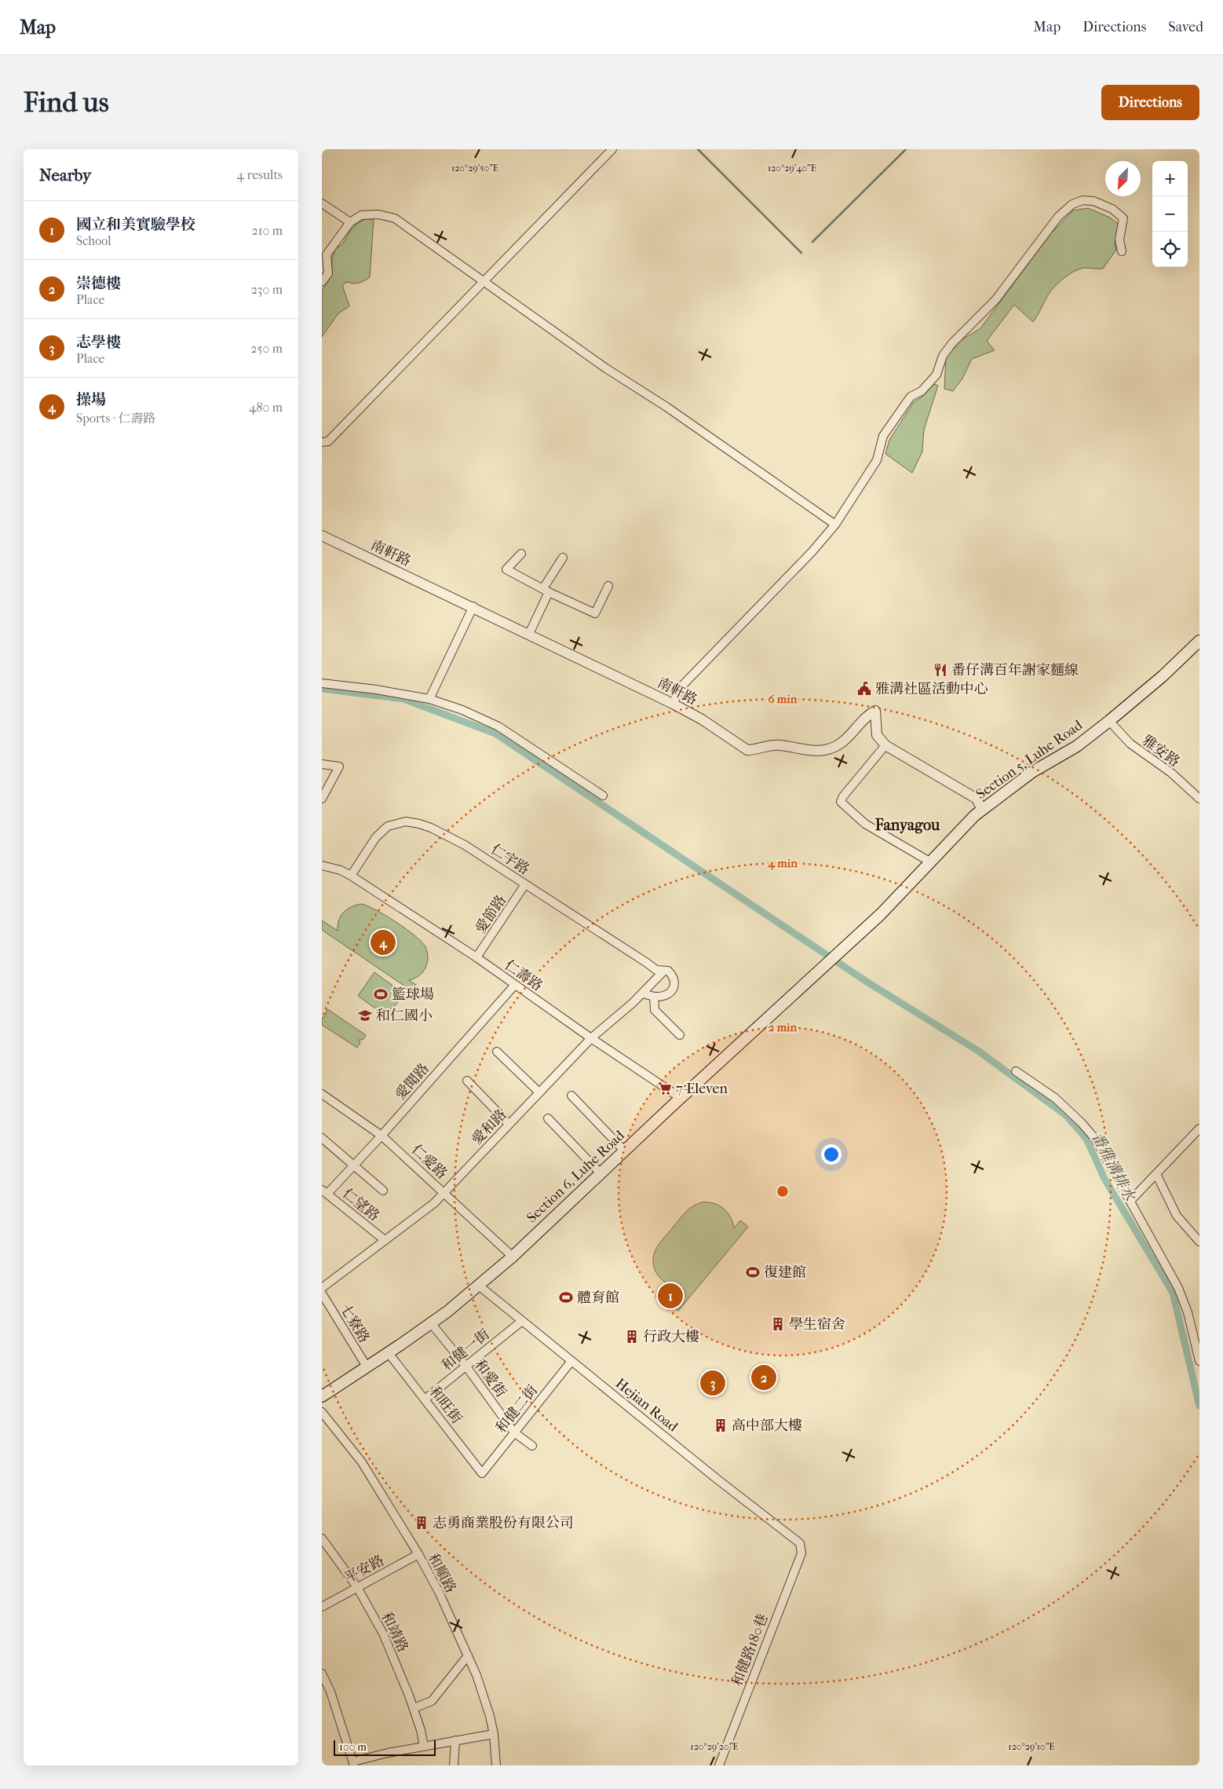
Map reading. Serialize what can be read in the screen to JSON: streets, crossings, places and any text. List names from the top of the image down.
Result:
{
  "streets": {
    "main road": ["Section 5, Luhe Road", "Section 6, Luhe Road"],
    "street": [
      "南軒路",
      "雅安路",
      "仁宇路",
      "愛節路",
      "仁壽路",
      "愛聞路",
      "愛和路",
      "仁愛路",
      "仁望路",
      "七寮路",
      "和健一街",
      "和愛街",
      "和旺街",
      "Hejian Road",
      "和健二街",
      "平安路",
      "和順路",
      "和靖路",
      "和健路180巷"
    ]
  },
  "crossings": [
    ["雅安路", "Section 5, Luhe Road"],
    ["Section 5, Luhe Road", "Section 6, Luhe Road"],
    ["仁宇路", "愛節路"],
    ["仁宇路", "仁壽路"],
    ["仁宇路", "愛和路"],
    ["愛節路", "仁壽路"],
    ["仁壽路", "愛聞路"],
    ["仁壽路", "愛和路"],
    ["仁壽路", "Section 6, Luhe Road"],
    ["愛聞路", "仁愛路"],
    ["愛聞路", "仁望路"],
    ["愛和路", "仁愛路"],
    ["愛和路", "仁望路"],
    ["仁愛路", "Section 6, Luhe Road"],
    ["Section 6, Luhe Road", "七寮路"],
    ["Section 6, Luhe Road", "和愛街"],
    ["Section 6, Luhe Road", "和旺街"],
    ["Section 6, Luhe Road", "Hejian Road"],
    ["和健一街", "和愛街"],
    ["和健一街", "和旺街"],
    ["和健一街", "Hejian Road"],
    ["和愛街", "和健二街"],
    ["和旺街", "和健二街"],
    ["Hejian Road", "和健二街"],
    ["Hejian Road", "和健路180巷"],
    ["平安路", "和順路"],
    ["平安路", "和靖路"]
  ],
  "districts": ["Fanyagou"],
  "water": ["番雅溝排水"],
  "places": {
    "restaurant": ["番仔溝百年謝家麵線"],
    "public building": ["雅溝社區活動中心"],
    "sports": ["籃球場", "復建館", "體育館"],
    "school or university": ["和仁國小"],
    "supermarket": ["7-Eleven"],
    "building": [
      "學生宿舍",
      "行政大樓",
      "高中部大樓",
      "志勇商業股份有限公司"
    ]
  },
  "scale_bar": "100 m",
  "north": "bottom left",
  "page": {
    "header": "Map",
    "nav": ["Map", "Directions", "Saved"],
    "buttons": "Directions",
    "title": "Find us",
    "heading": ["Nearby", "4 results"],
    "map_buttons": ["+", "−"],
    "list": [
      {
        "mark": "1",
        "name": "國立和美實驗學校",
        "note": "School",
        "value": "210 m"
      },
      {
        "mark": "2",
        "name": "崇德樓",
        "note": "Place",
        "value": "230 m"
      },
      {
        "mark": "3",
        "name": "志學樓",
        "note": "Place",
        "value": "250 m"
      },
      {
        "mark": "4",
        "name": "操場",
        "note": "Sports · 仁壽路",
        "value": "480 m"
      }
    ],
    "pins": [
      "4",
      "1",
      "2",
      "3"
    ],
    "scale": "100 m"
  },
  "coordinates": [
    "120°29'50\"E",
    "120°29'40\"E",
    "120°29'20\"E",
    "120°29'10\"E"
  ],
  "rings": ["6 min", "4 min", "2 min"]
}
